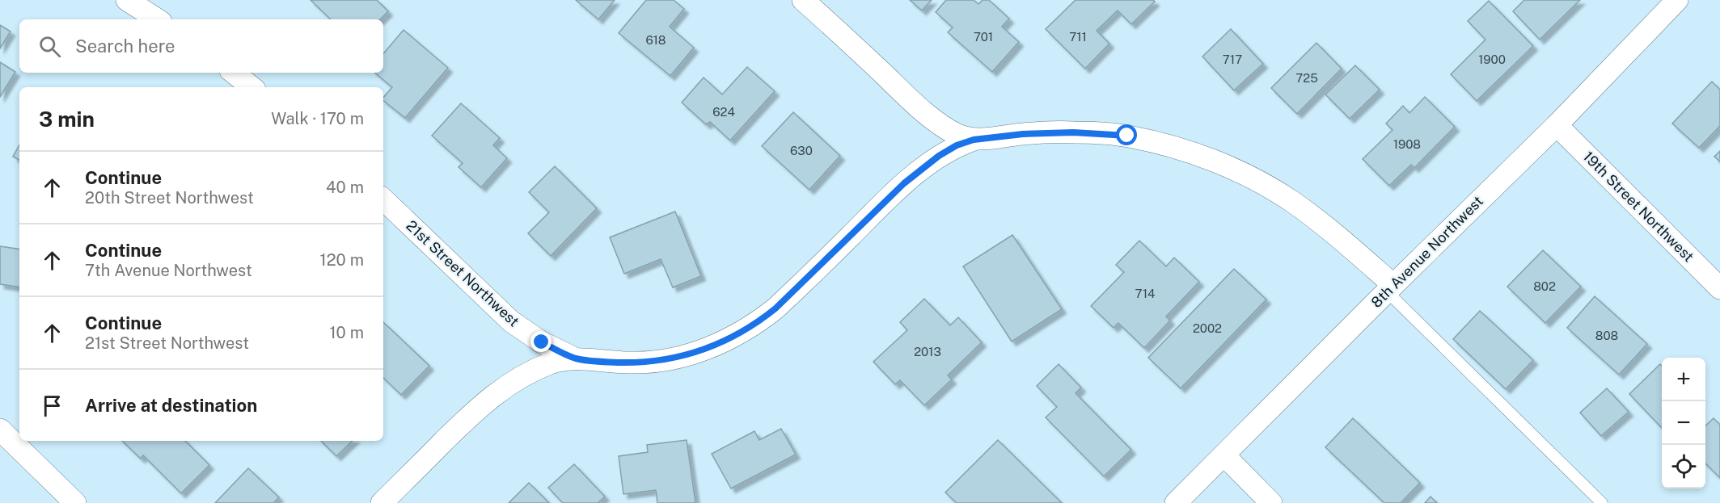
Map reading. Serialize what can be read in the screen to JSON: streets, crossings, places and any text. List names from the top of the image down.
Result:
{
  "streets": {
    "street": ["19th Street Northwest", "8th Avenue Northwest", "21st Street Northwest"]
  },
  "crossings": [
    ["19th Street Northwest", "8th Avenue Northwest"]
  ],
  "house_numbers": [
    "701",
    "711",
    "618",
    "717",
    "1900",
    "725",
    "624",
    "1908",
    "630",
    "802",
    "714",
    "2002",
    "808",
    "2013"
  ],
  "page": {
    "search": "Search here",
    "heading": ["3 min", "Walk · 170 m"],
    "list": [
      ["Continue", "20th Street Northwest", "40 m"],
      ["Continue", "7th Avenue Northwest", "120 m"],
      ["Continue", "21st Street Northwest", "10 m"],
      "Arrive at destination"
    ],
    "map_buttons": ["+", "−"]
  }
}
